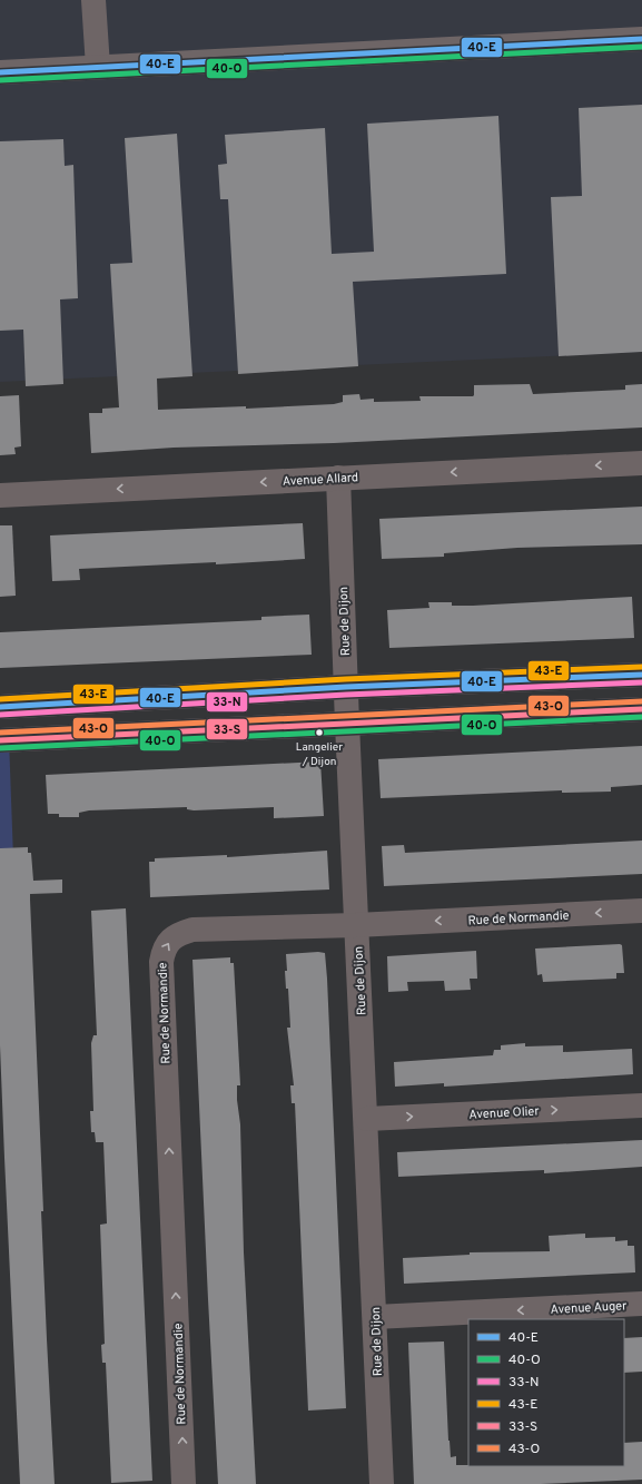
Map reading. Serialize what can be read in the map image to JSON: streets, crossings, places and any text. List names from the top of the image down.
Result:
{
  "streets": {
    "street": [
      "Avenue Allard",
      "Rue de Dijon",
      "Rue de Normandie",
      "Avenue Olier",
      "Avenue Auger"
    ]
  },
  "crossings": [
    ["Avenue Allard", "Rue de Dijon"],
    ["Rue de Dijon", "Rue de Normandie"],
    ["Rue de Dijon", "Avenue Olier"],
    ["Rue de Dijon", "Avenue Auger"]
  ],
  "one_way": ["Avenue Allard", "Avenue Olier", "Avenue Auger"],
  "places": ["Langelier / Dijon"],
  "lines": [
    "transit line 40-E",
    "transit line 40-O",
    "transit line 43-E",
    "transit line 33-N",
    "transit line 43-O",
    "transit line 33-S"
  ],
  "legend": [
    "40-E",
    "40-O",
    "33-N",
    "43-E",
    "33-S",
    "43-O"
  ]
}
